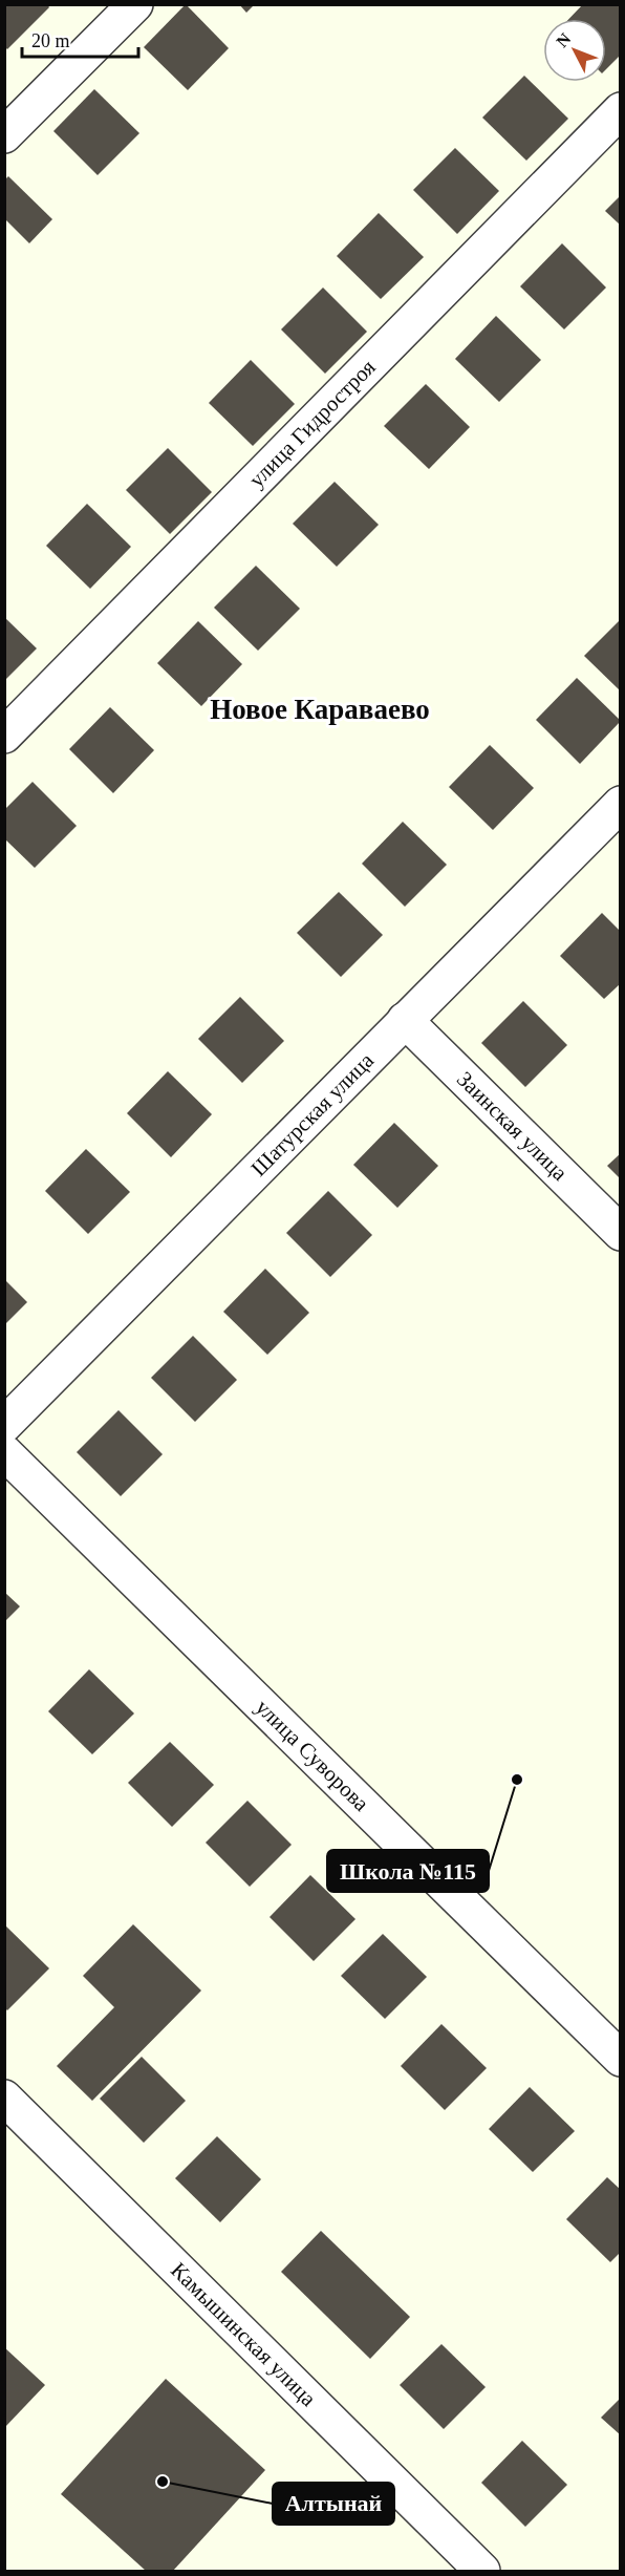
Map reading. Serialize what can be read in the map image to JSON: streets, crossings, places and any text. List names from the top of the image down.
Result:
{
  "streets": {
    "street": [
      "улица Гидростроя",
      "Шатурская улица",
      "Заинская улица",
      "улица Суворова",
      "Камышинская улица"
    ]
  },
  "crossings": [
    ["Шатурская улица", "Заинская улица"]
  ],
  "districts": ["Новое Караваево"],
  "places": ["Школа №115", "Алтынай"],
  "scale_bar": "20 m",
  "north": "top left"
}
